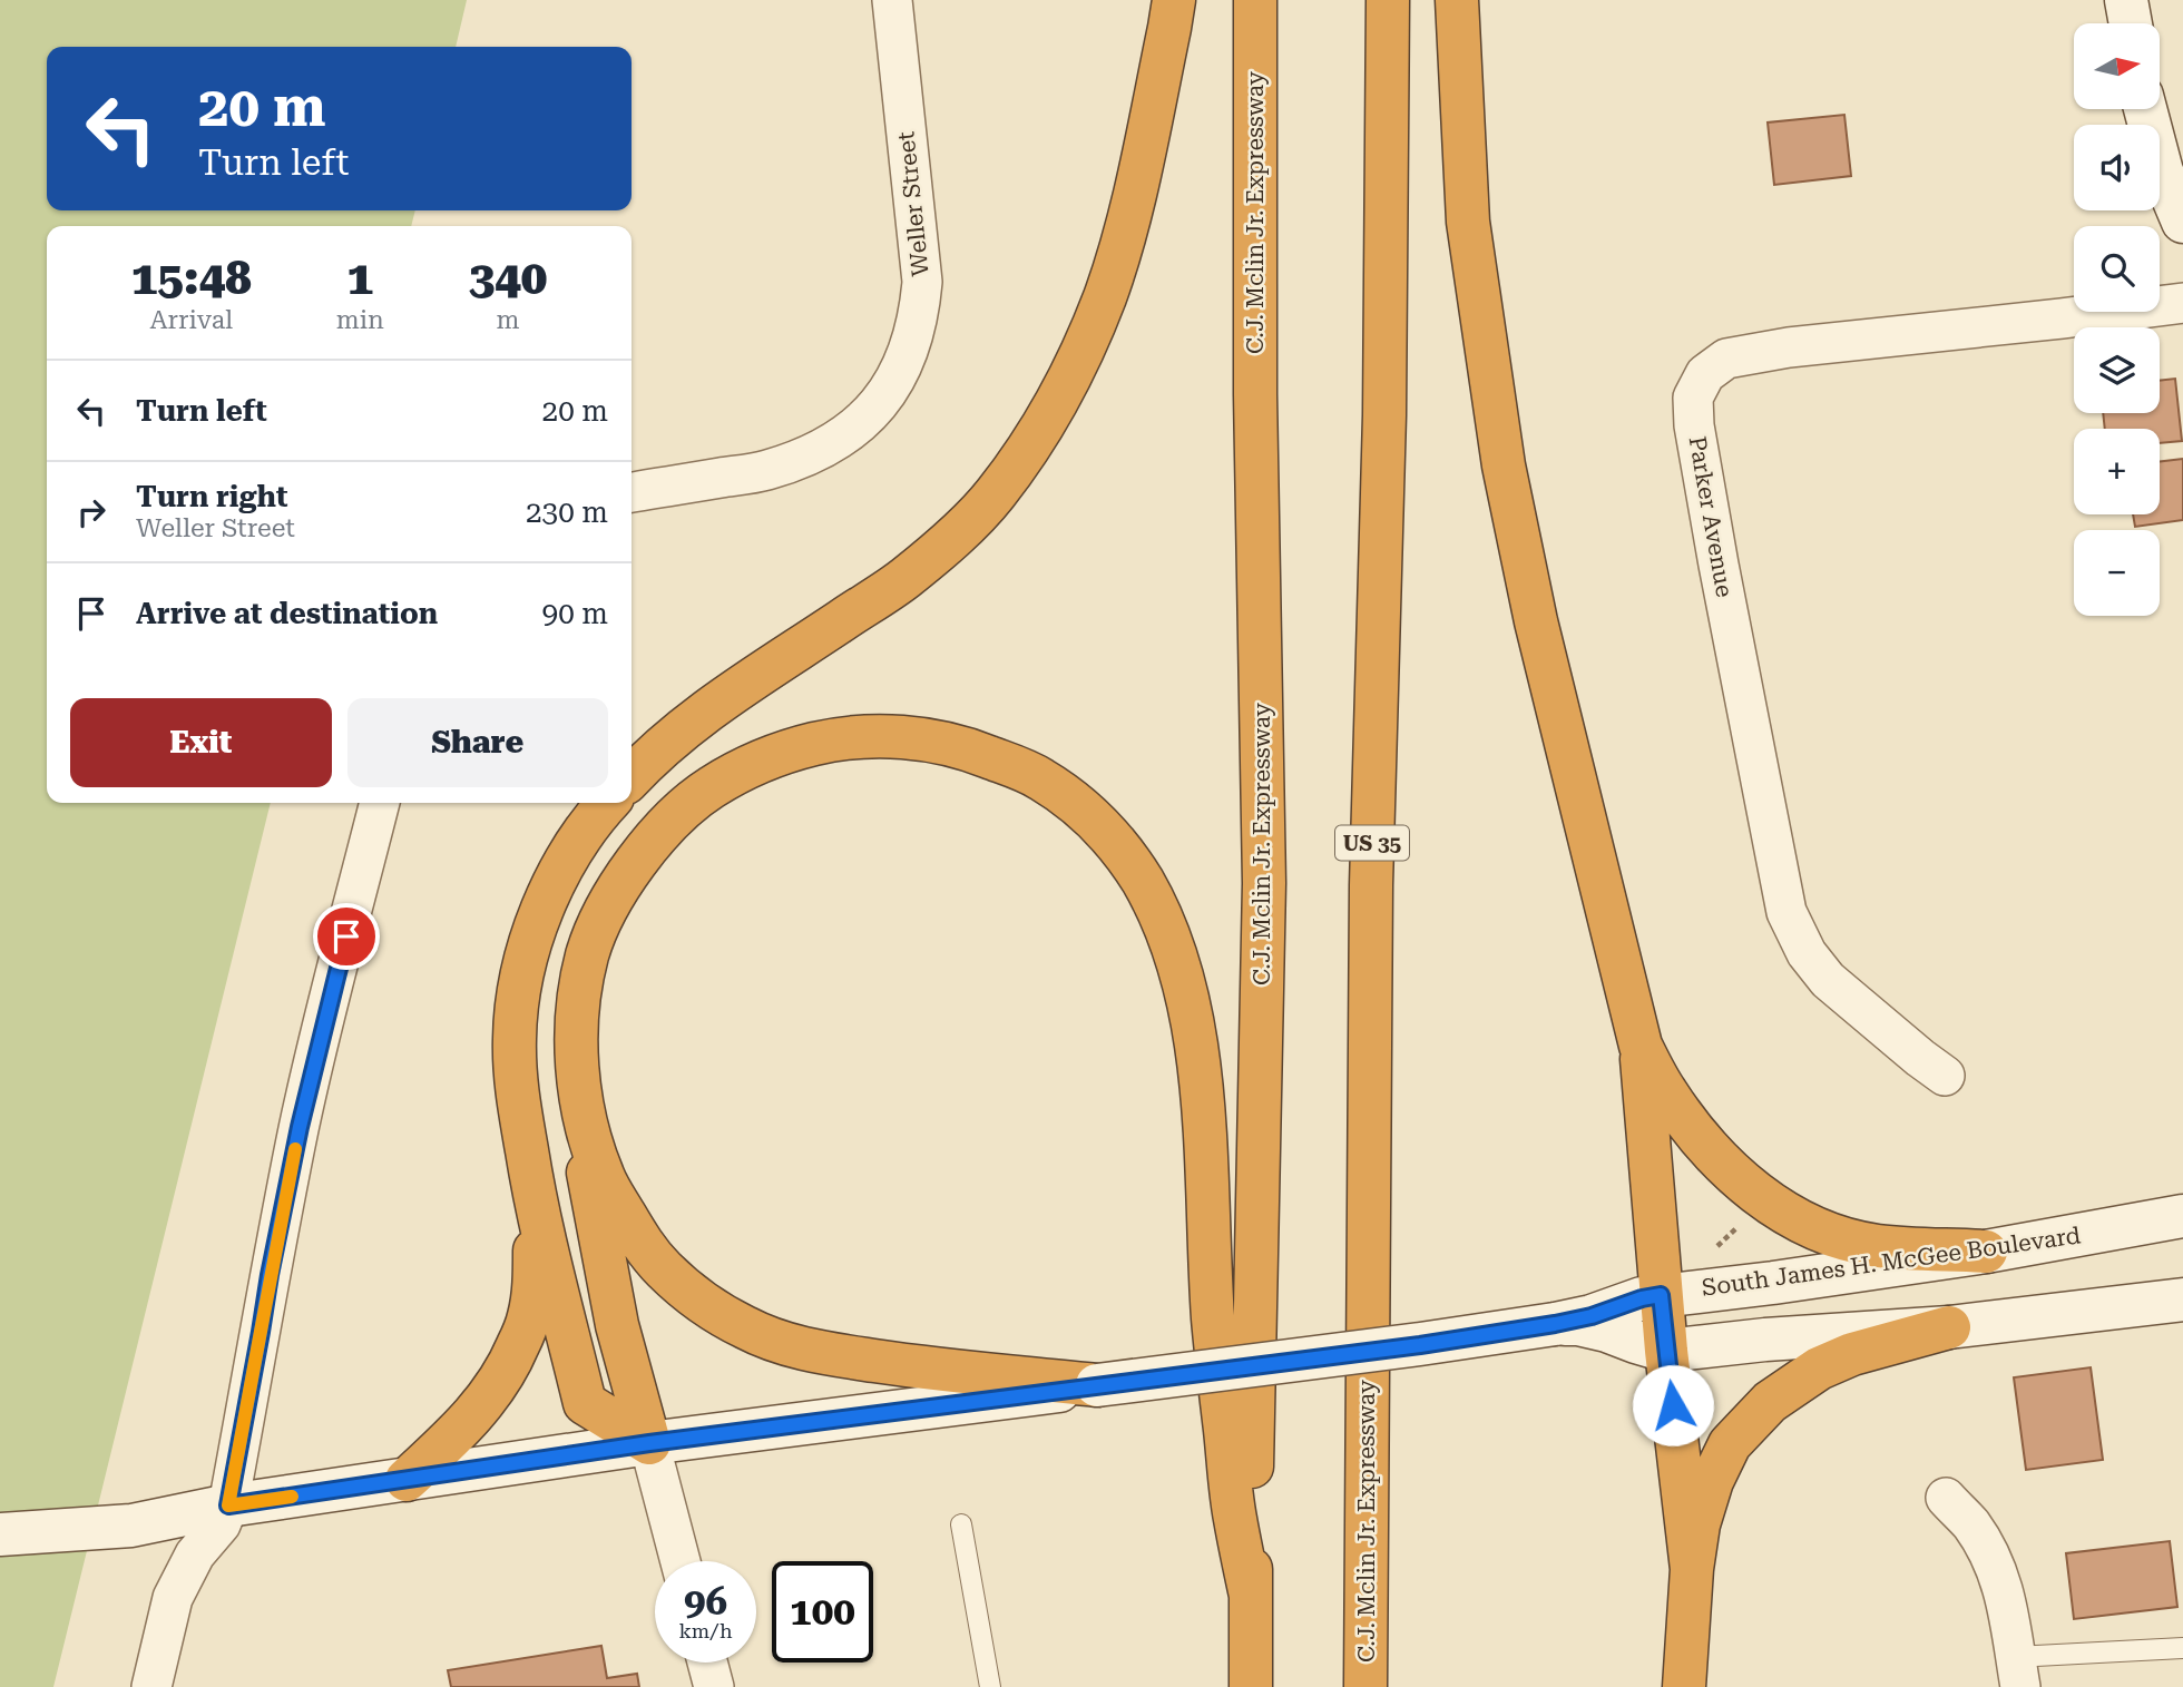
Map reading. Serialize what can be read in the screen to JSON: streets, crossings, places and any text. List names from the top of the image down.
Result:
{
  "streets": {
    "highway": ["C.J. Mclin Jr. Expressway", "US 35"],
    "main road": ["South James H. McGee Boulevard"],
    "street": ["Weller Street", "Parker Avenue"]
  },
  "north": "right",
  "page": {
    "map_buttons": ["+", "−"],
    "turn": ["20 m", "Turn left"],
    "eta": [
      "15:48",
      "Arrival",
      "1",
      "min",
      "340",
      "m"
    ],
    "list": [
      {
        "name": "Turn left",
        "value": "20 m"
      },
      {
        "name": "Turn right",
        "note": "Weller Street",
        "value": "230 m"
      },
      {
        "name": "Arrive at destination",
        "value": "90 m"
      }
    ],
    "buttons": ["Exit", "Share"],
    "speed": "96 km/h",
    "limit": "100"
  }
}
